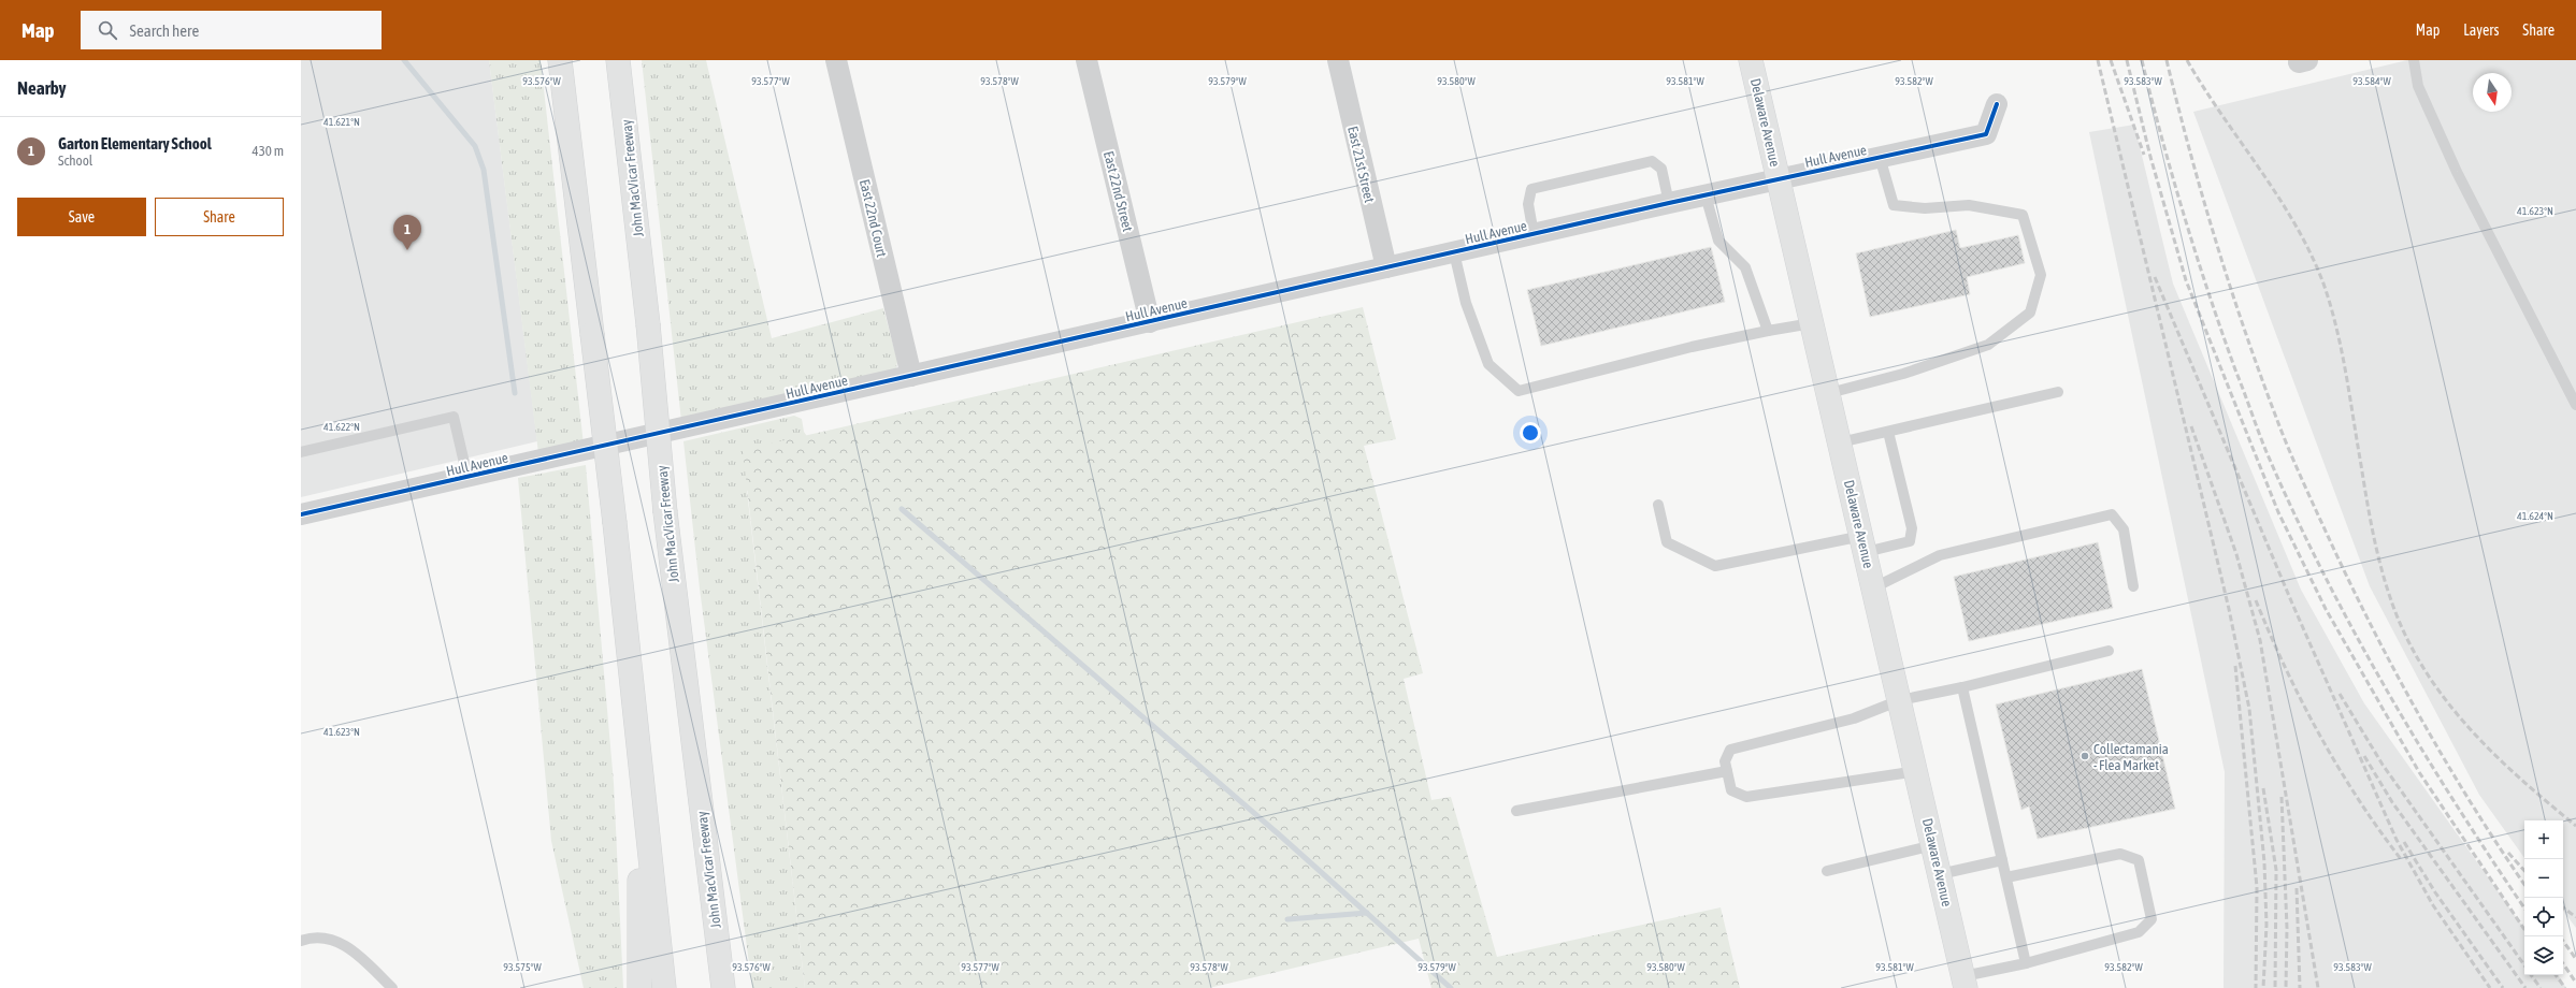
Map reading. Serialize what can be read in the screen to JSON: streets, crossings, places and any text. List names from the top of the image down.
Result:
{
  "streets": {
    "main road": ["Delaware Avenue", "John MacVicar Freeway"],
    "street": [
      "Hull Avenue",
      "East 21st Street",
      "East 22nd Street",
      "East 22nd Court"
    ]
  },
  "crossings": [
    ["Delaware Avenue", "Hull Avenue"],
    ["Hull Avenue", "East 21st Street"],
    ["Hull Avenue", "East 22nd Street"],
    ["Hull Avenue", "East 22nd Court"]
  ],
  "places": ["Collectamania - Flea Market"],
  "north": "bottom",
  "page": {
    "header": "Map",
    "search": "Search here",
    "nav": ["Map", "Layers", "Share"],
    "heading": "Nearby",
    "list": [
      {
        "mark": "1",
        "name": "Garton Elementary School",
        "note": "School",
        "value": "430 m"
      }
    ],
    "buttons": ["Save", "Share"],
    "pins": "1",
    "map_buttons": ["+", "−"]
  },
  "coordinates": [
    "93.576°W",
    "93.577°W",
    "93.578°W",
    "93.579°W",
    "93.580°W",
    "93.581°W",
    "93.582°W",
    "93.583°W",
    "93.584°W",
    "41.621°N",
    "41.623°N",
    "41.622°N",
    "41.624°N",
    "93.575°W"
  ]
}
